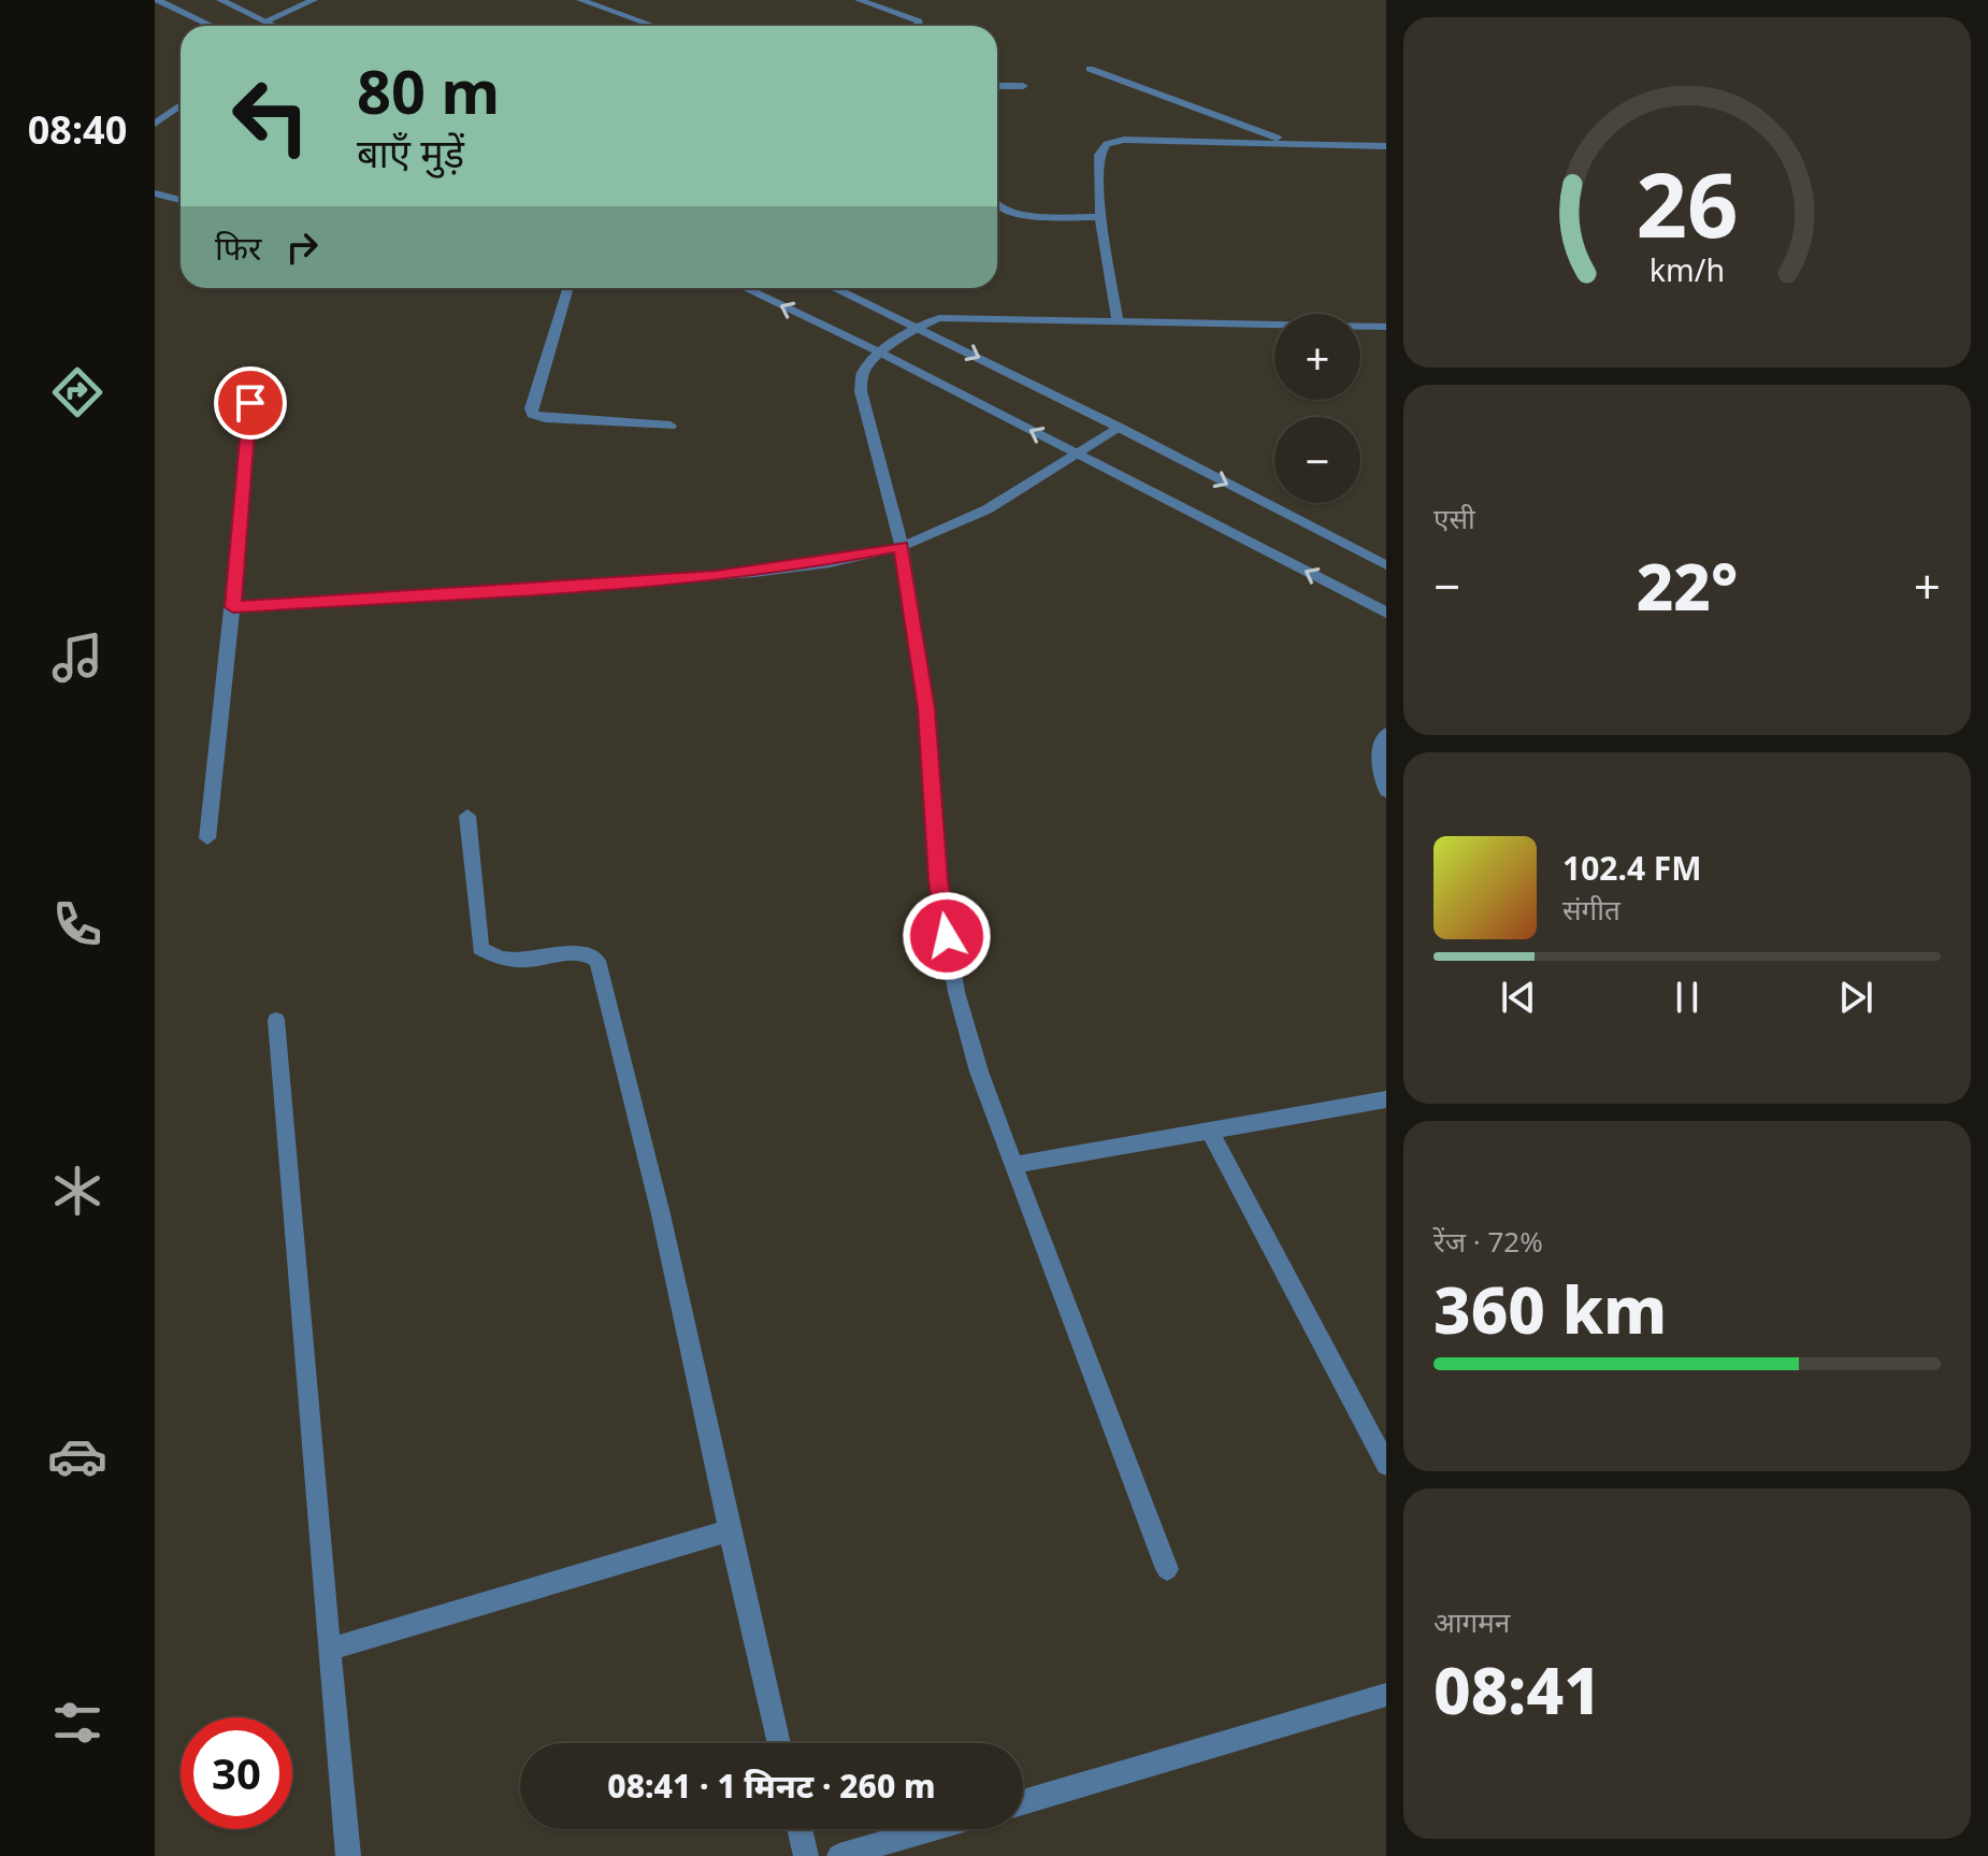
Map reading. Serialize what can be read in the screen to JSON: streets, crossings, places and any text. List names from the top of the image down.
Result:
{
  "page": {
    "tabs": "08:40",
    "turn": ["80 m", "बाएँ मुड़ें"],
    "then": "फिर",
    "map_buttons": ["+", "−"],
    "tile": [
      "एसी",
      ["रेंज · 72%", "360 km"],
      ["आगमन", "08:41"]
    ],
    "heat": ["−", "22°", "+"],
    "song": ["102.4 FM", "संगीत"],
    "limit": "30",
    "trip": "08:41 · 1 मिनट · 260 m",
    "gauge": ["26", "km/h"]
  }
}
